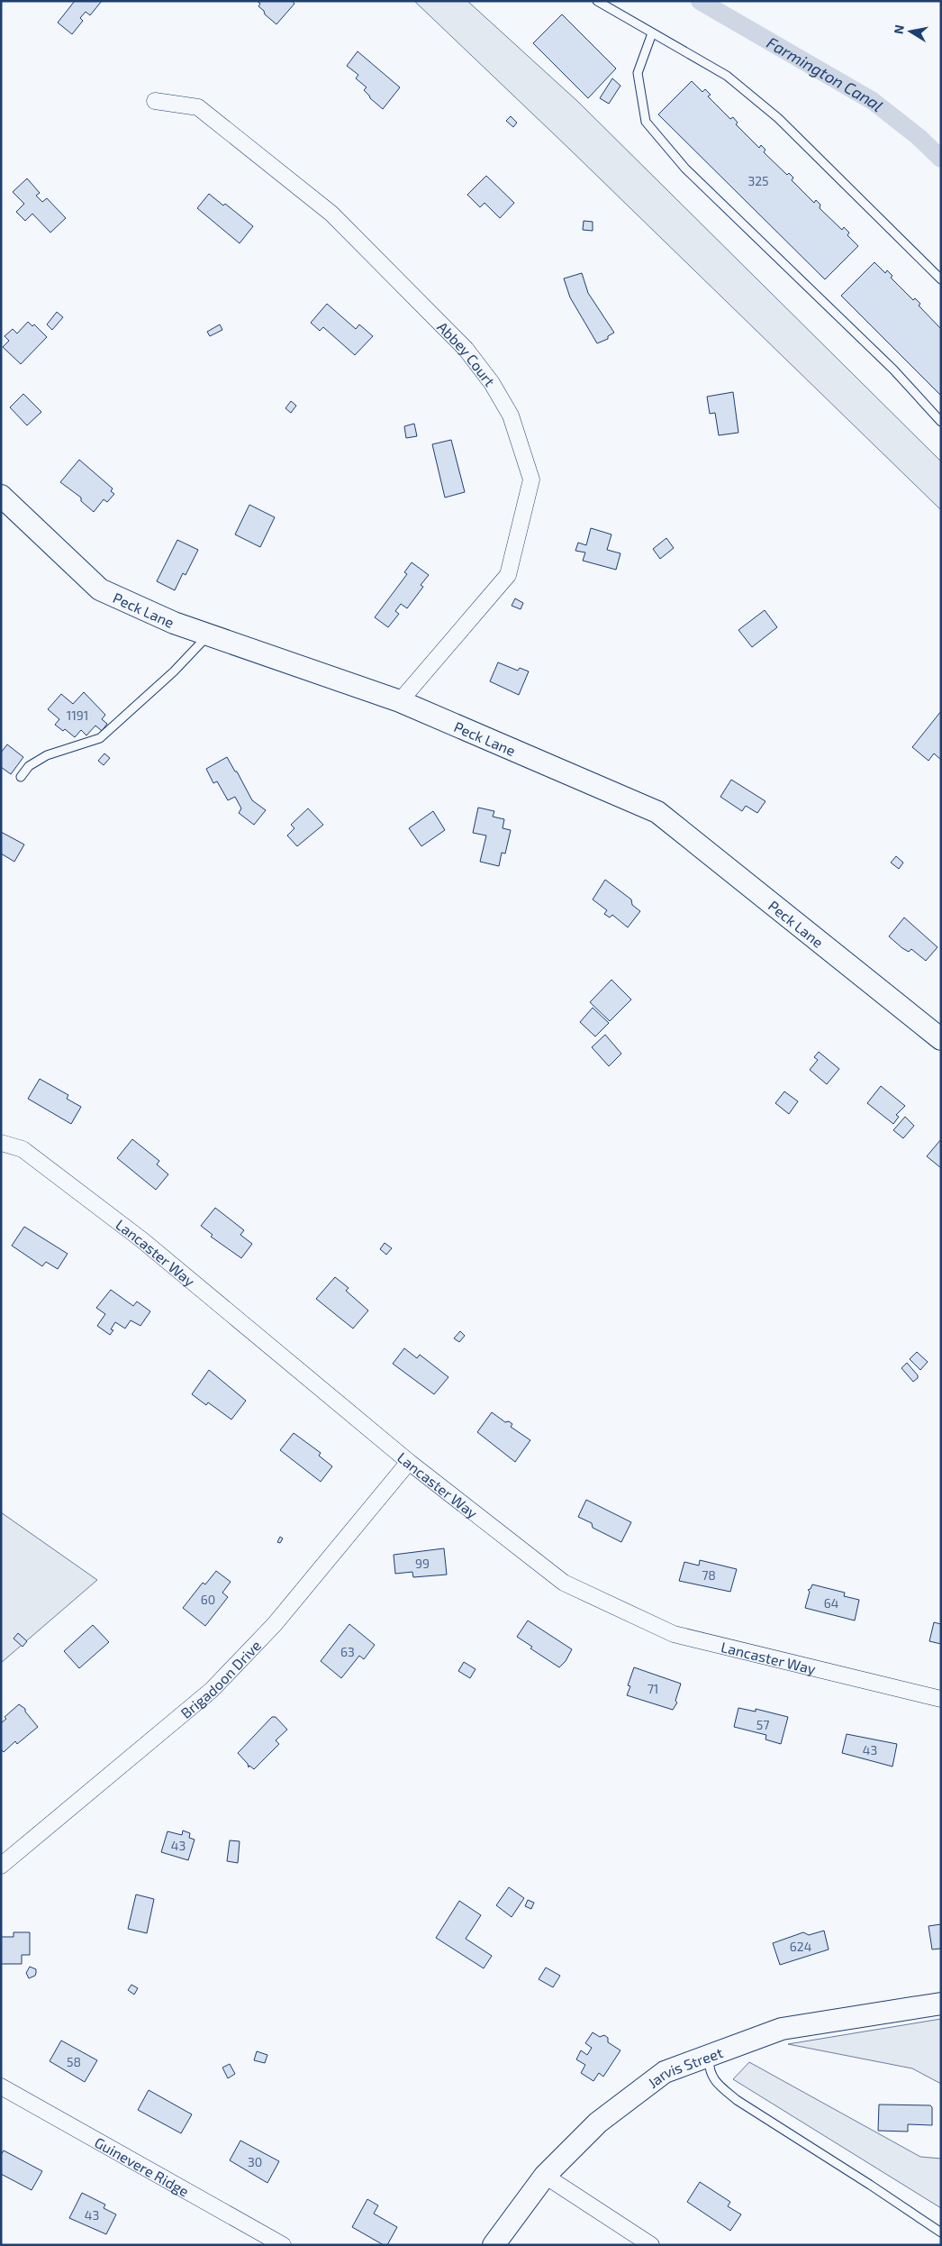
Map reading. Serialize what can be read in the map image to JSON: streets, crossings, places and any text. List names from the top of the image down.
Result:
{
  "streets": {
    "street": [
      "Abbey Court",
      "Peck Lane",
      "Lancaster Way",
      "Brigadoon Drive",
      "Jarvis Street",
      "Guinevere Ridge"
    ]
  },
  "crossings": [
    ["Abbey Court", "Peck Lane"],
    ["Lancaster Way", "Brigadoon Drive"]
  ],
  "water": ["Farmington Canal"],
  "house_numbers": [
    "325",
    "1191",
    "99",
    "78",
    "60",
    "64",
    "63",
    "71",
    "57",
    "43",
    "43",
    "624",
    "58",
    "30",
    "43"
  ],
  "north": "left"
}
